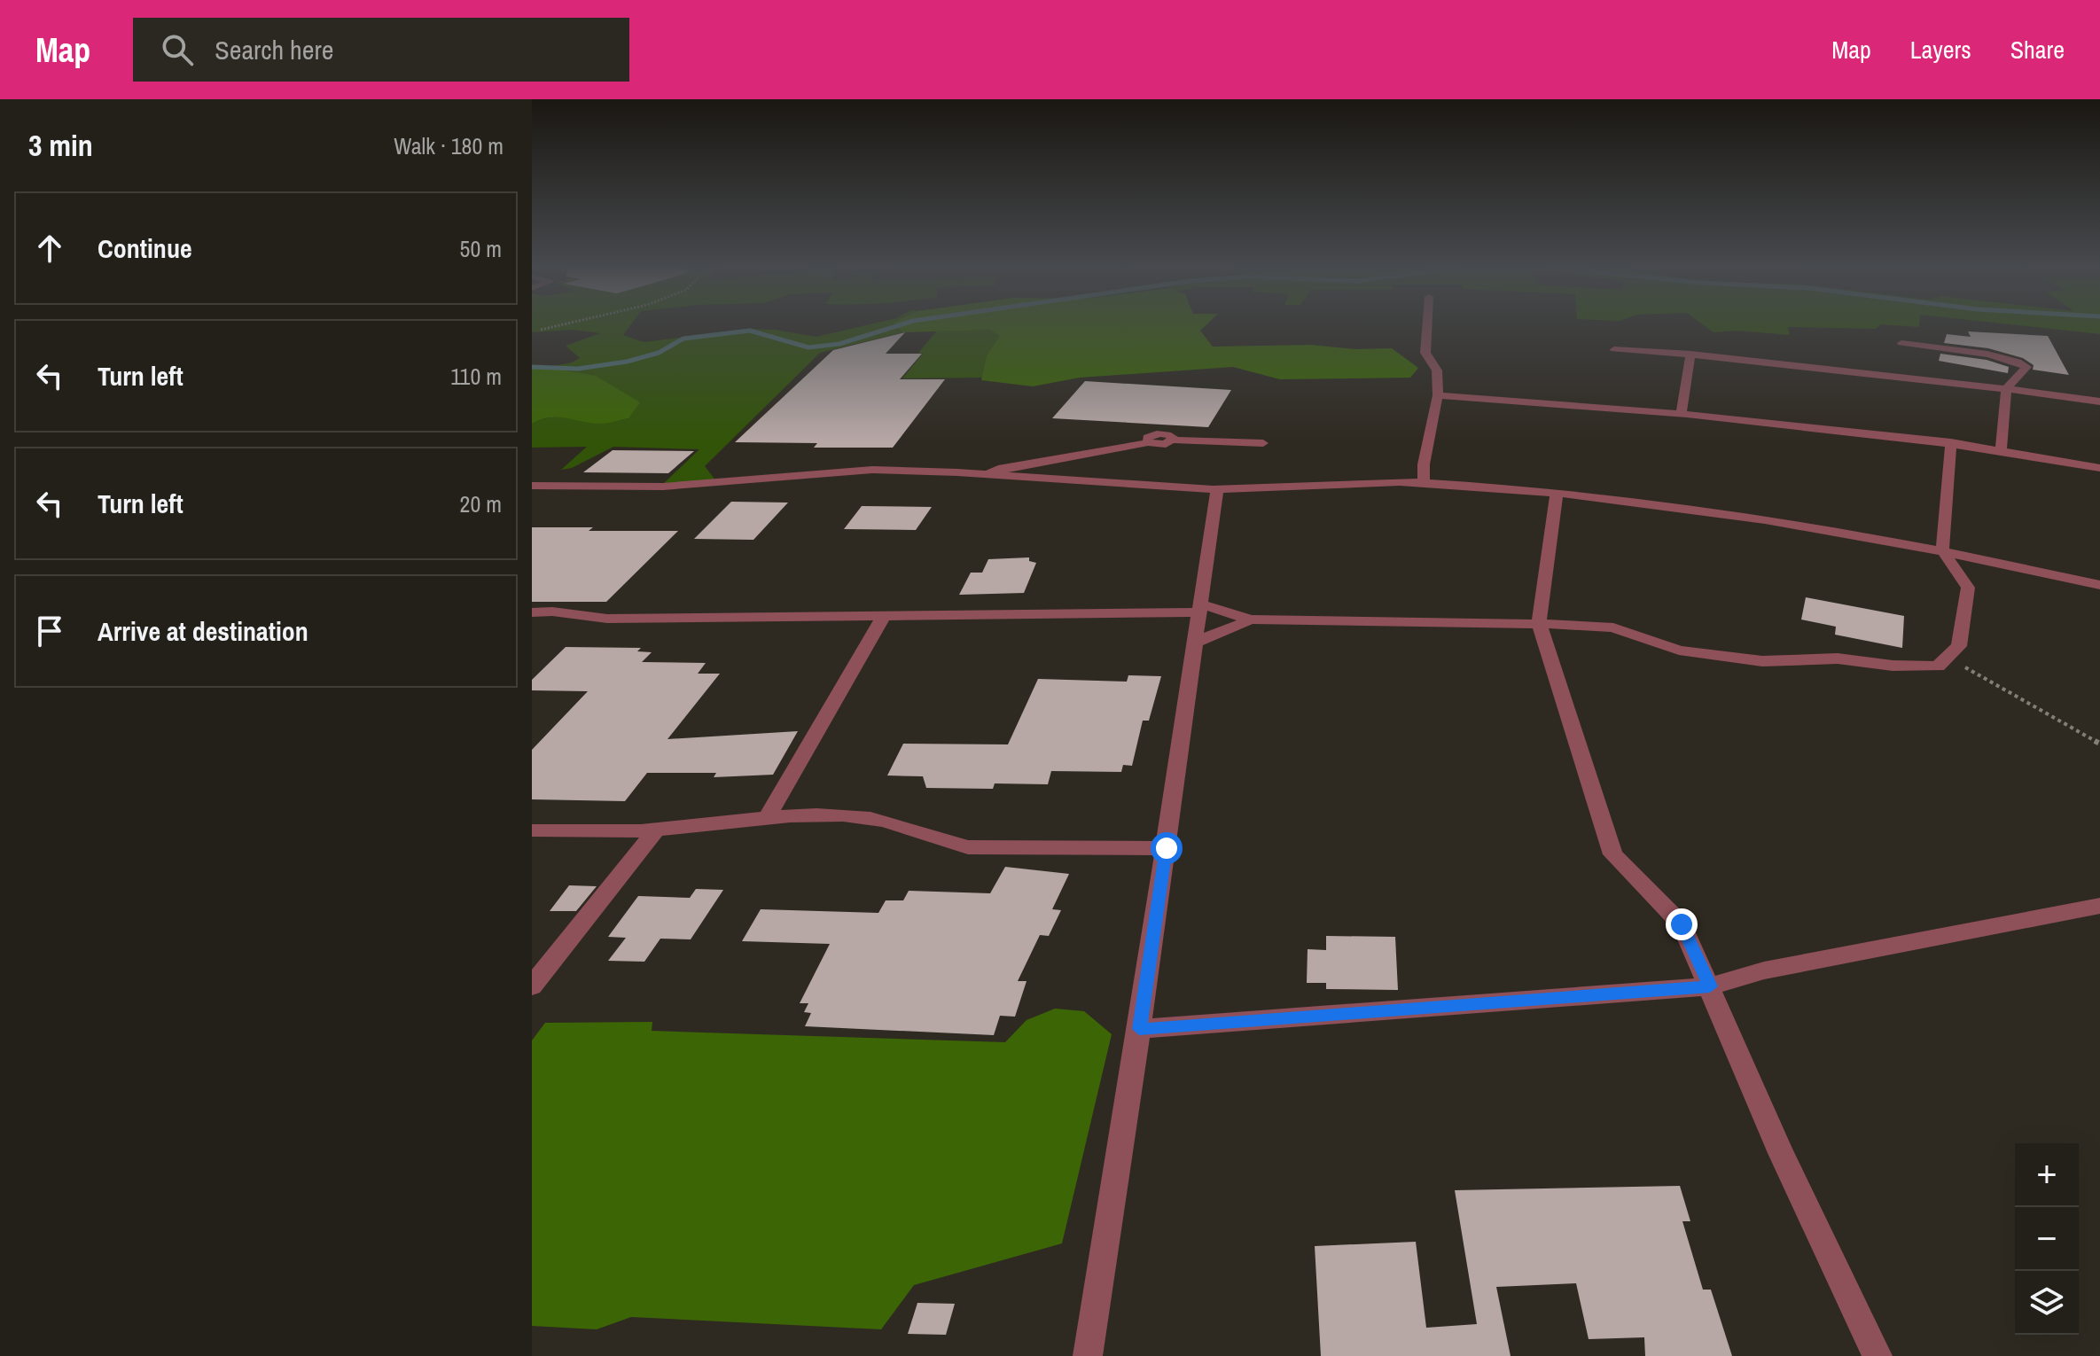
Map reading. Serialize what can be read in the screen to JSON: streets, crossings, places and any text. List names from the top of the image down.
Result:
{
  "page": {
    "header": "Map",
    "search": "Search here",
    "nav": ["Map", "Layers", "Share"],
    "heading": ["3 min", "Walk · 180 m"],
    "list": [
      ["Continue", "50 m"],
      ["Turn left", "110 m"],
      ["Turn left", "20 m"],
      "Arrive at destination"
    ],
    "map_buttons": ["+", "−"]
  }
}
